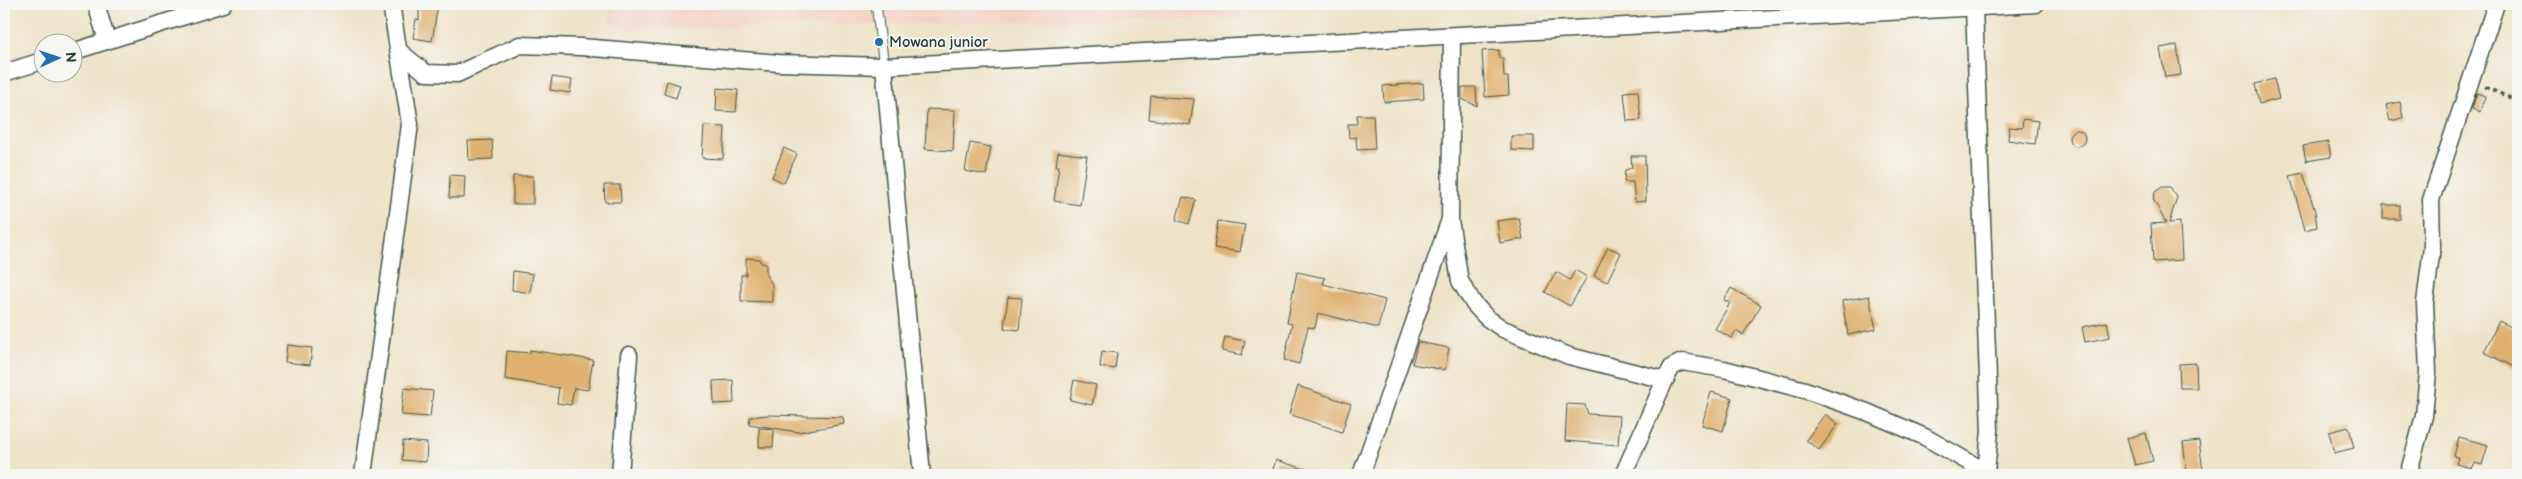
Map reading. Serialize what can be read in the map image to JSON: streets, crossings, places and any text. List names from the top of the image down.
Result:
{
  "places": ["Mowana junior"],
  "north": "right"
}
